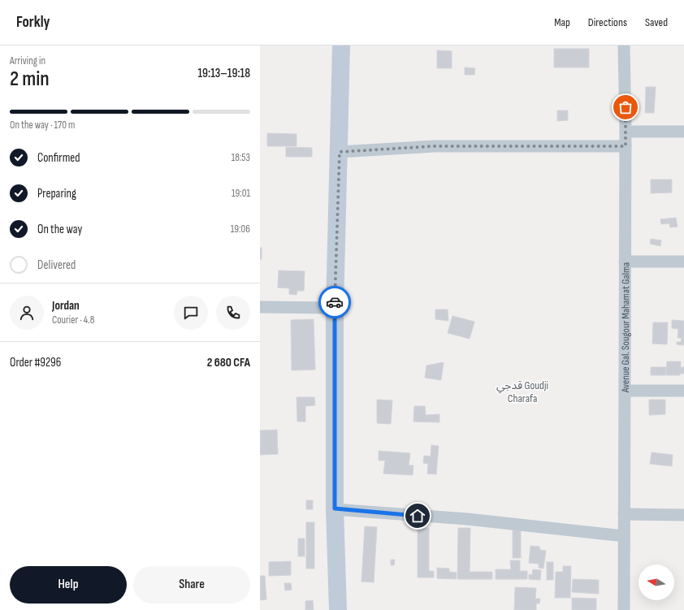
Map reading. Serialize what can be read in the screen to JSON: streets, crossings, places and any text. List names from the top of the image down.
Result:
{
  "streets": {
    "street": ["Avenue Gal. Sougour Mahamat Galma"]
  },
  "districts": ["قدجي Goudji Charafa"],
  "north": "left",
  "page": {
    "header": "Forkly",
    "nav": ["Map", "Directions", "Saved"],
    "heading": ["2 min", "Arriving in", "19:13–19:18"],
    "panel": [
      "Jordan",
      "Courier · 4.8",
      "Order #9296",
      "2 680 CFA"
    ],
    "bar": "On the way · 170 m",
    "list": [
      ["Confirmed", "18:53"],
      ["Preparing", "19:01"],
      ["On the way", "19:06"],
      "Delivered"
    ],
    "buttons": ["Help", "Share"]
  }
}
